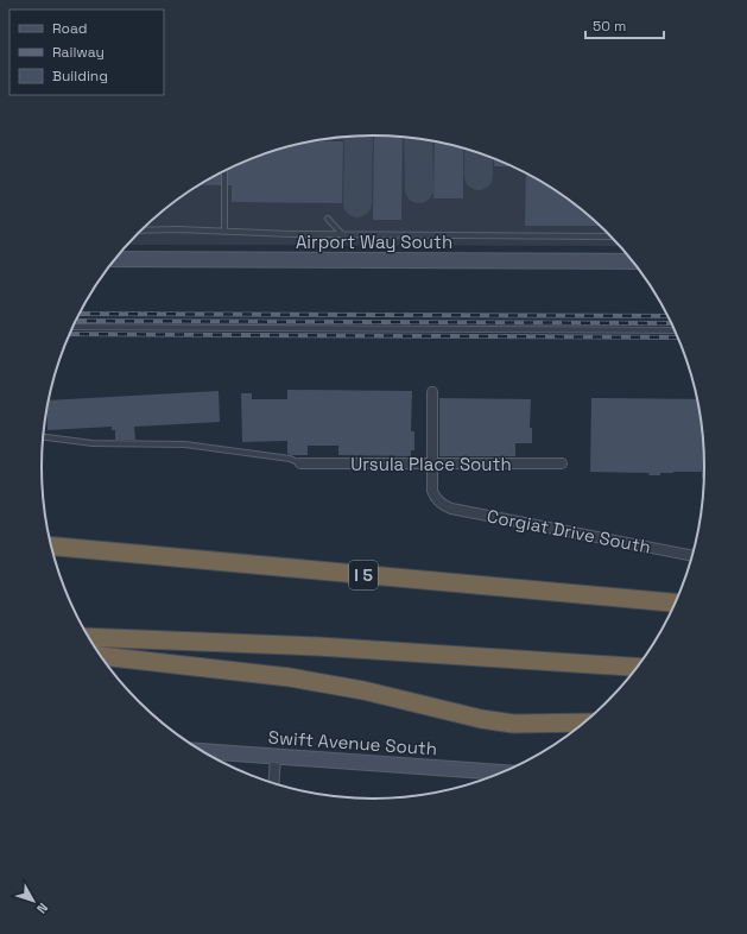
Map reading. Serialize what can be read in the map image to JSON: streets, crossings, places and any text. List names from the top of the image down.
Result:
{
  "streets": {
    "highway": ["I 5"],
    "main road": ["Airport Way South", "Swift Avenue South"],
    "street": ["Ursula Place South", "Corgiat Drive South"]
  },
  "crossings": [
    ["Ursula Place South", "Corgiat Drive South"]
  ],
  "legend": ["Road", "Railway", "Building"],
  "scale_bar": "50 m",
  "north": "bottom right"
}
